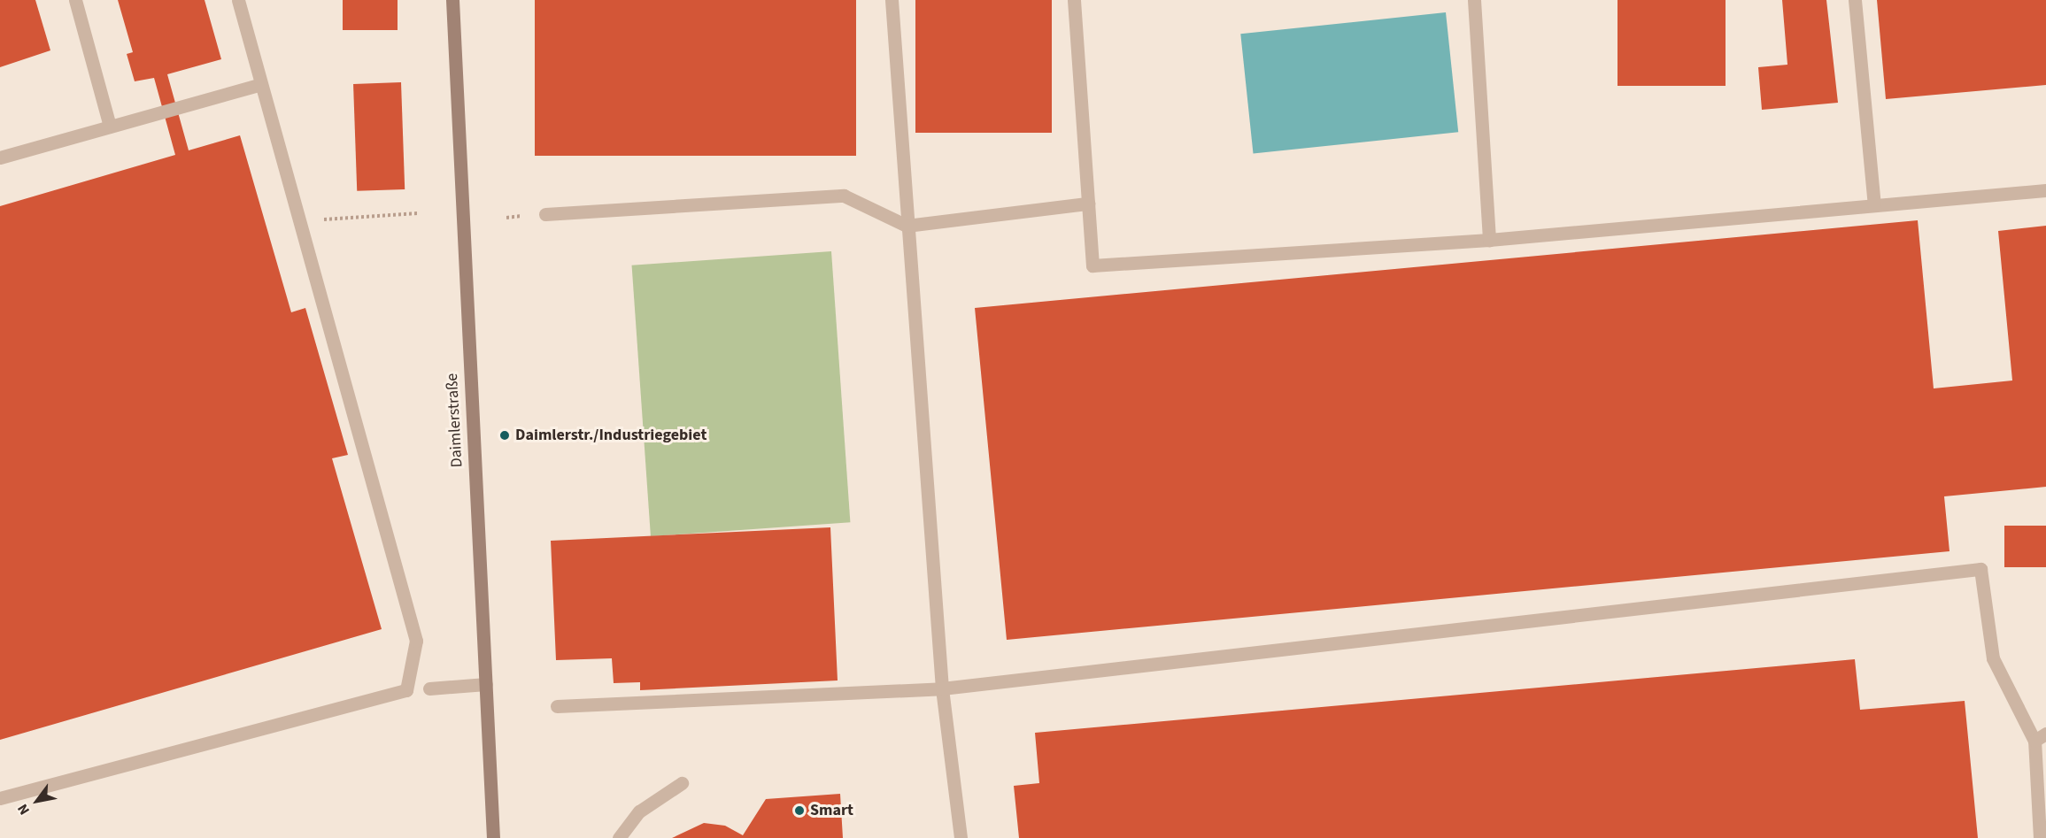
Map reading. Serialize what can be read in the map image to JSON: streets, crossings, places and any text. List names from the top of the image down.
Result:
{
  "streets": {
    "street": ["Daimlerstraße"]
  },
  "places": ["Daimlerstr./Industriegebiet", "Smart"],
  "north": "bottom left"
}
